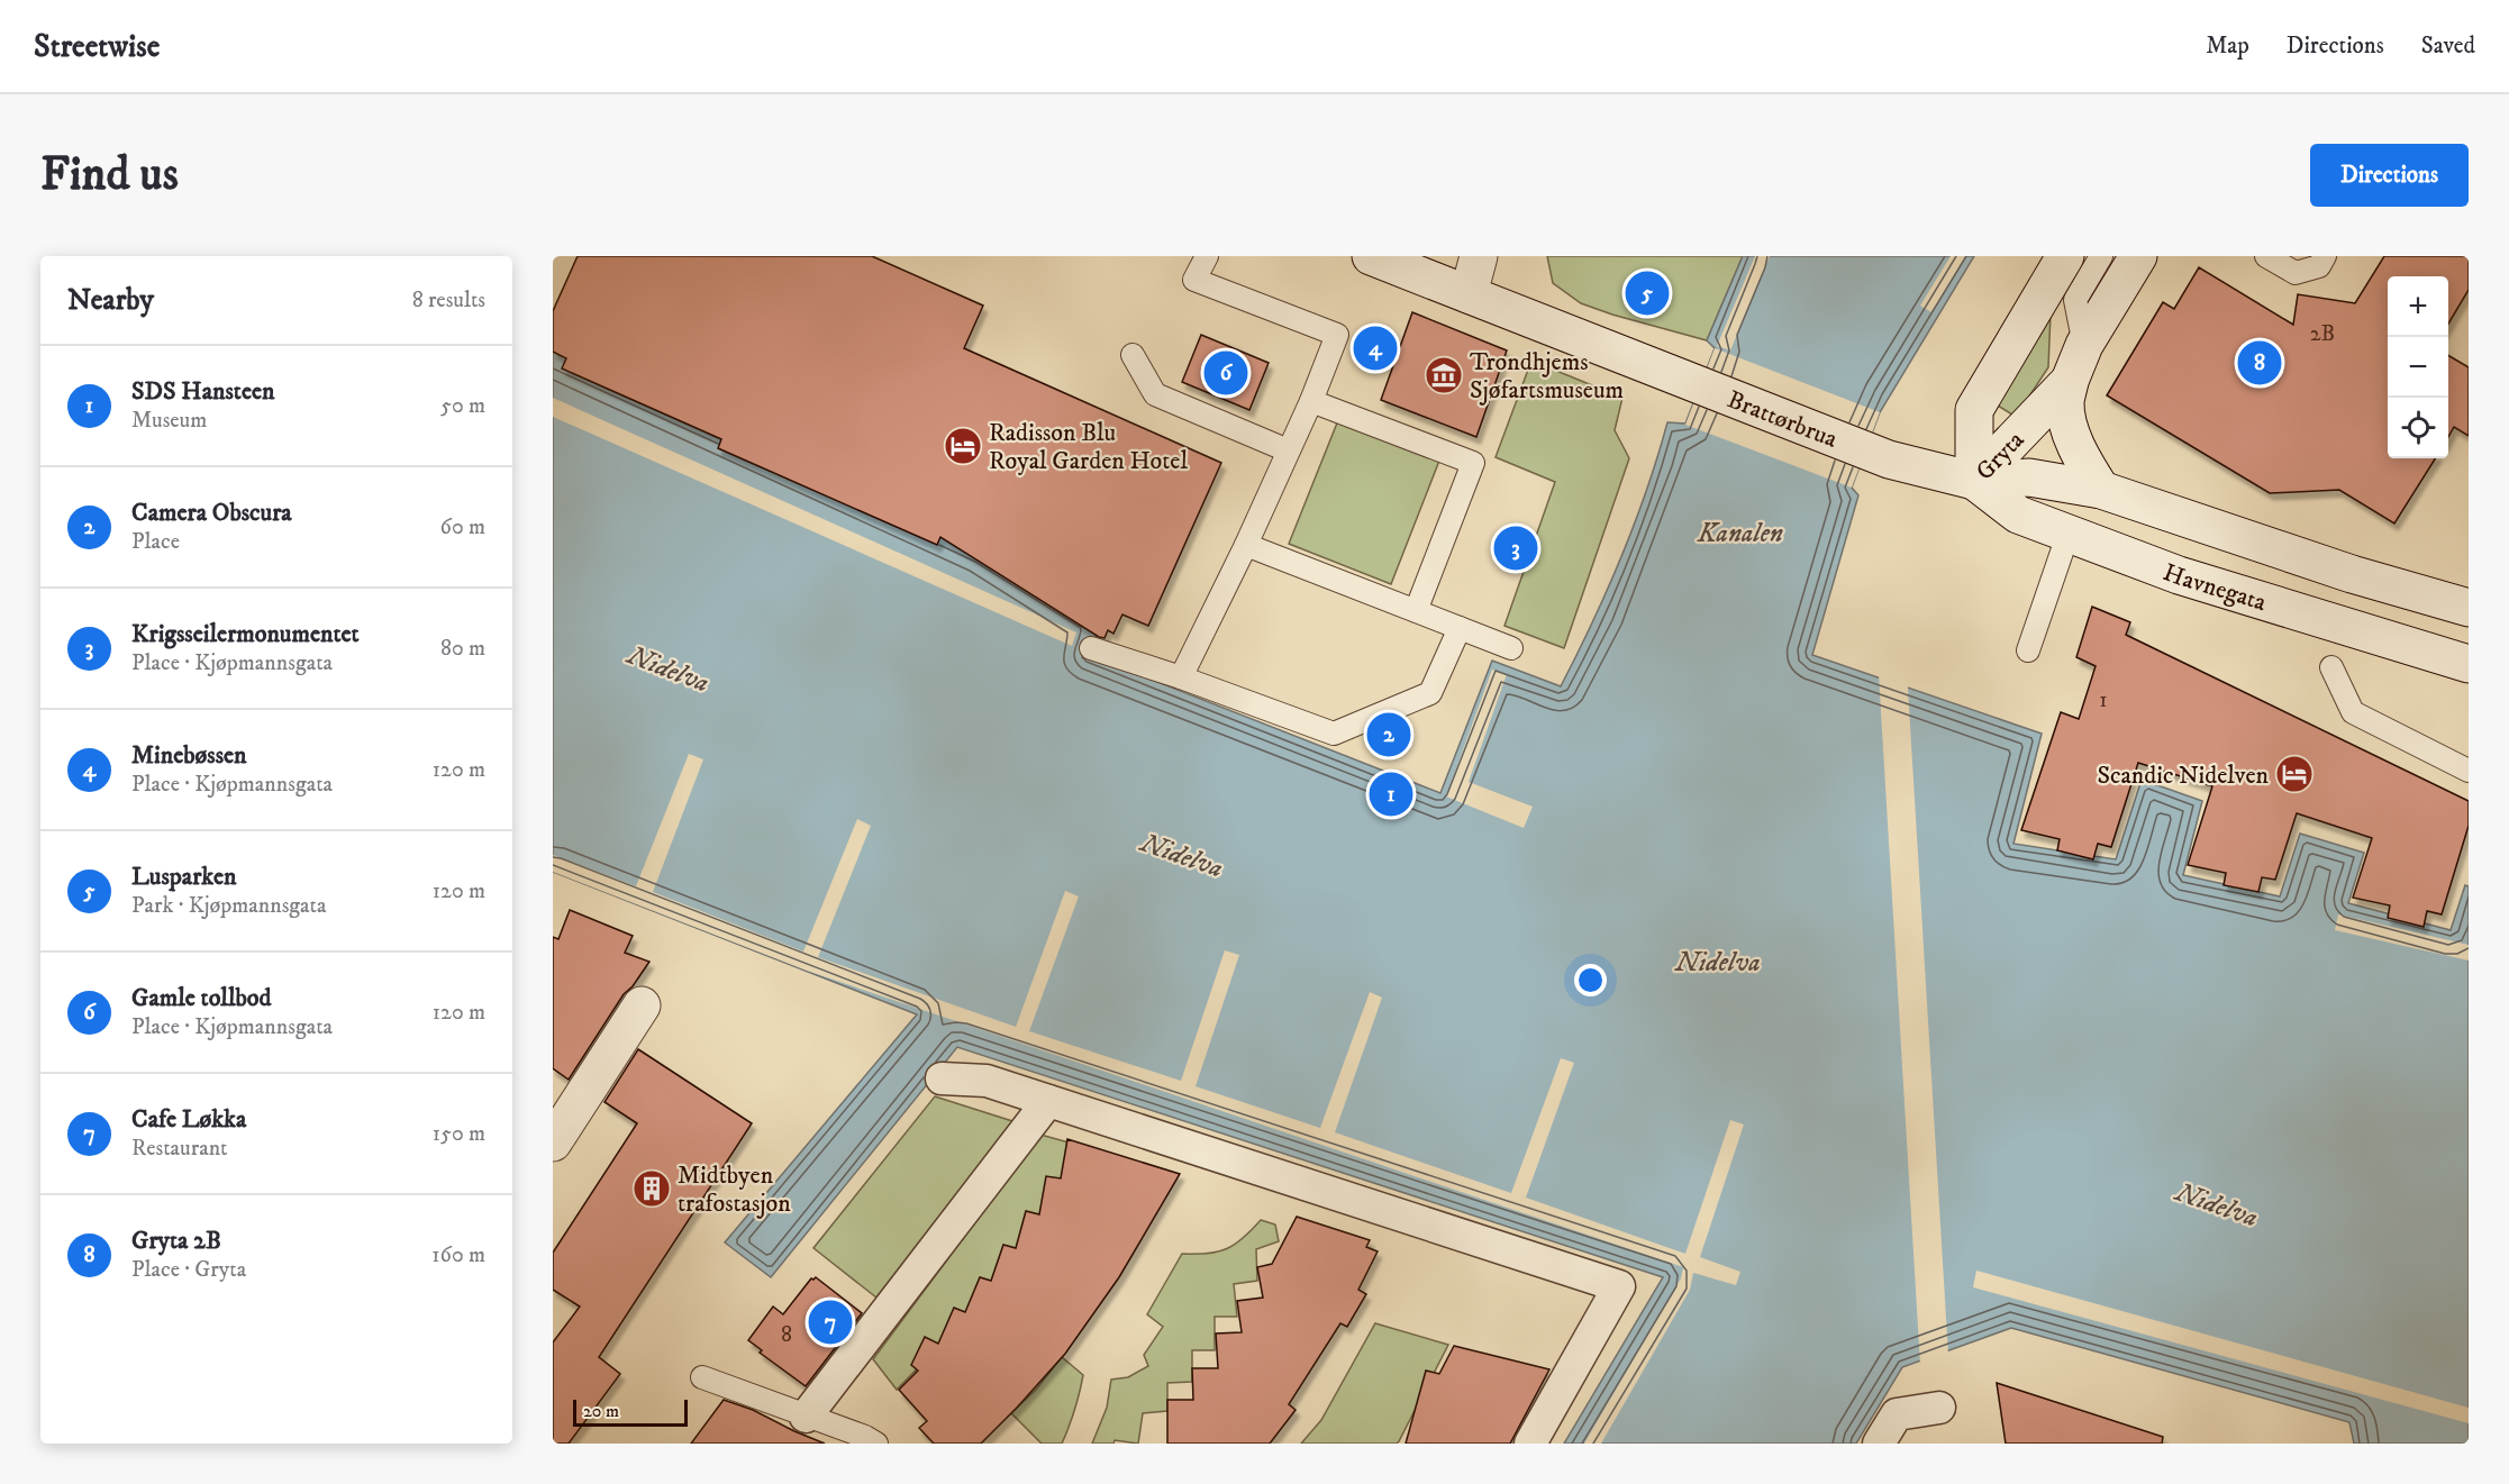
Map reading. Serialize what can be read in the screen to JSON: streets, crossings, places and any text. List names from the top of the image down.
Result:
{
  "streets": {
    "main road": ["Brattørbrua", "Gryta", "Havnegata"]
  },
  "crossings": [
    ["Brattørbrua", "Havnegata"],
    ["Gryta", "Havnegata"]
  ],
  "water": ["Kanalen", "Nidelva"],
  "places": {
    "museum": ["Trondhjems Sjøfartsmuseum"],
    "hotel": ["Radisson Blu Royal Garden Hotel", "Scandic Nidelven"],
    "building": ["Midtbyen trafostasjon"]
  },
  "house_numbers": ["2B", "1", "8"],
  "scale_bar": "20 m",
  "page": {
    "header": "Streetwise",
    "nav": ["Map", "Directions", "Saved"],
    "buttons": "Directions",
    "title": "Find us",
    "heading": ["Nearby", "8 results"],
    "pins": [
      "5",
      "4",
      "8",
      "6",
      "3",
      "2",
      "1",
      "7"
    ],
    "map_buttons": ["+", "−"],
    "list": [
      {
        "mark": "1",
        "name": "SDS Hansteen",
        "note": "Museum",
        "value": "50 m"
      },
      {
        "mark": "2",
        "name": "Camera Obscura",
        "note": "Place",
        "value": "60 m"
      },
      {
        "mark": "3",
        "name": "Krigsseilermonumentet",
        "note": "Place · Kjøpmannsgata",
        "value": "80 m"
      },
      {
        "mark": "4",
        "name": "Minebøssen",
        "note": "Place · Kjøpmannsgata",
        "value": "120 m"
      },
      {
        "mark": "5",
        "name": "Lusparken",
        "note": "Park · Kjøpmannsgata",
        "value": "120 m"
      },
      {
        "mark": "6",
        "name": "Gamle tollbod",
        "note": "Place · Kjøpmannsgata",
        "value": "120 m"
      },
      {
        "mark": "7",
        "name": "Cafe Løkka",
        "note": "Restaurant",
        "value": "150 m"
      },
      {
        "mark": "8",
        "name": "Gryta 2B",
        "note": "Place · Gryta",
        "value": "160 m"
      }
    ],
    "scale": "20 m"
  }
}
